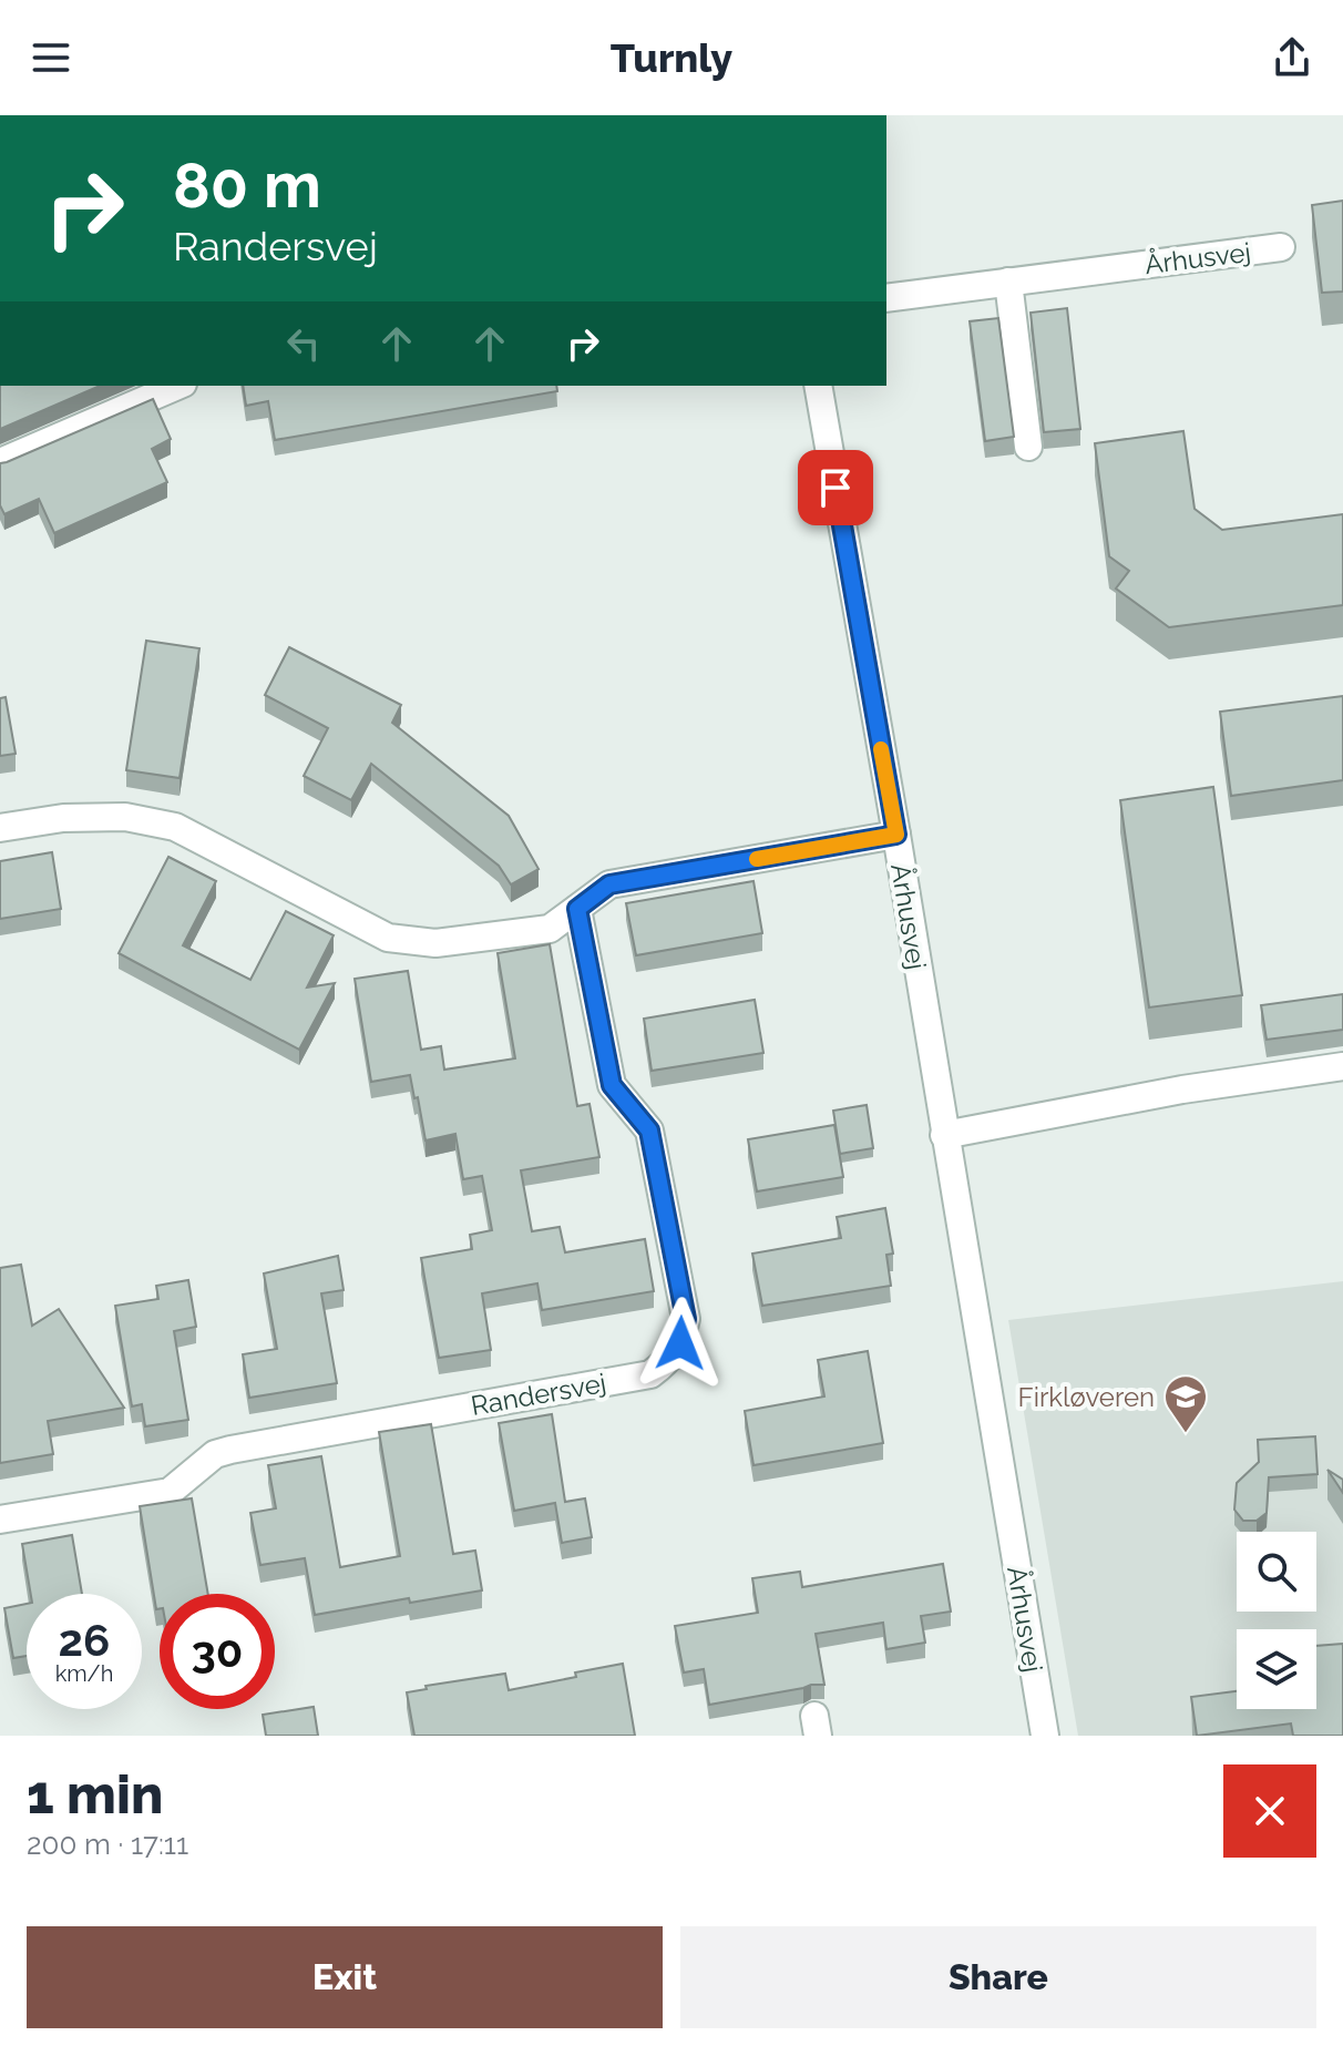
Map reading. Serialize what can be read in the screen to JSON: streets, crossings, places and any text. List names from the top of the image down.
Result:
{
  "streets": {
    "street": ["Århusvej", "Randersvej"]
  },
  "places": {
    "school or university": ["Firkløveren"]
  },
  "page": {
    "header": "Turnly",
    "turn": ["80 m", "Randersvej"],
    "speed": "26 km/h",
    "limit": "30",
    "heading": ["1 min", "200 m · 17:11"],
    "buttons": ["Exit", "Share"]
  }
}
